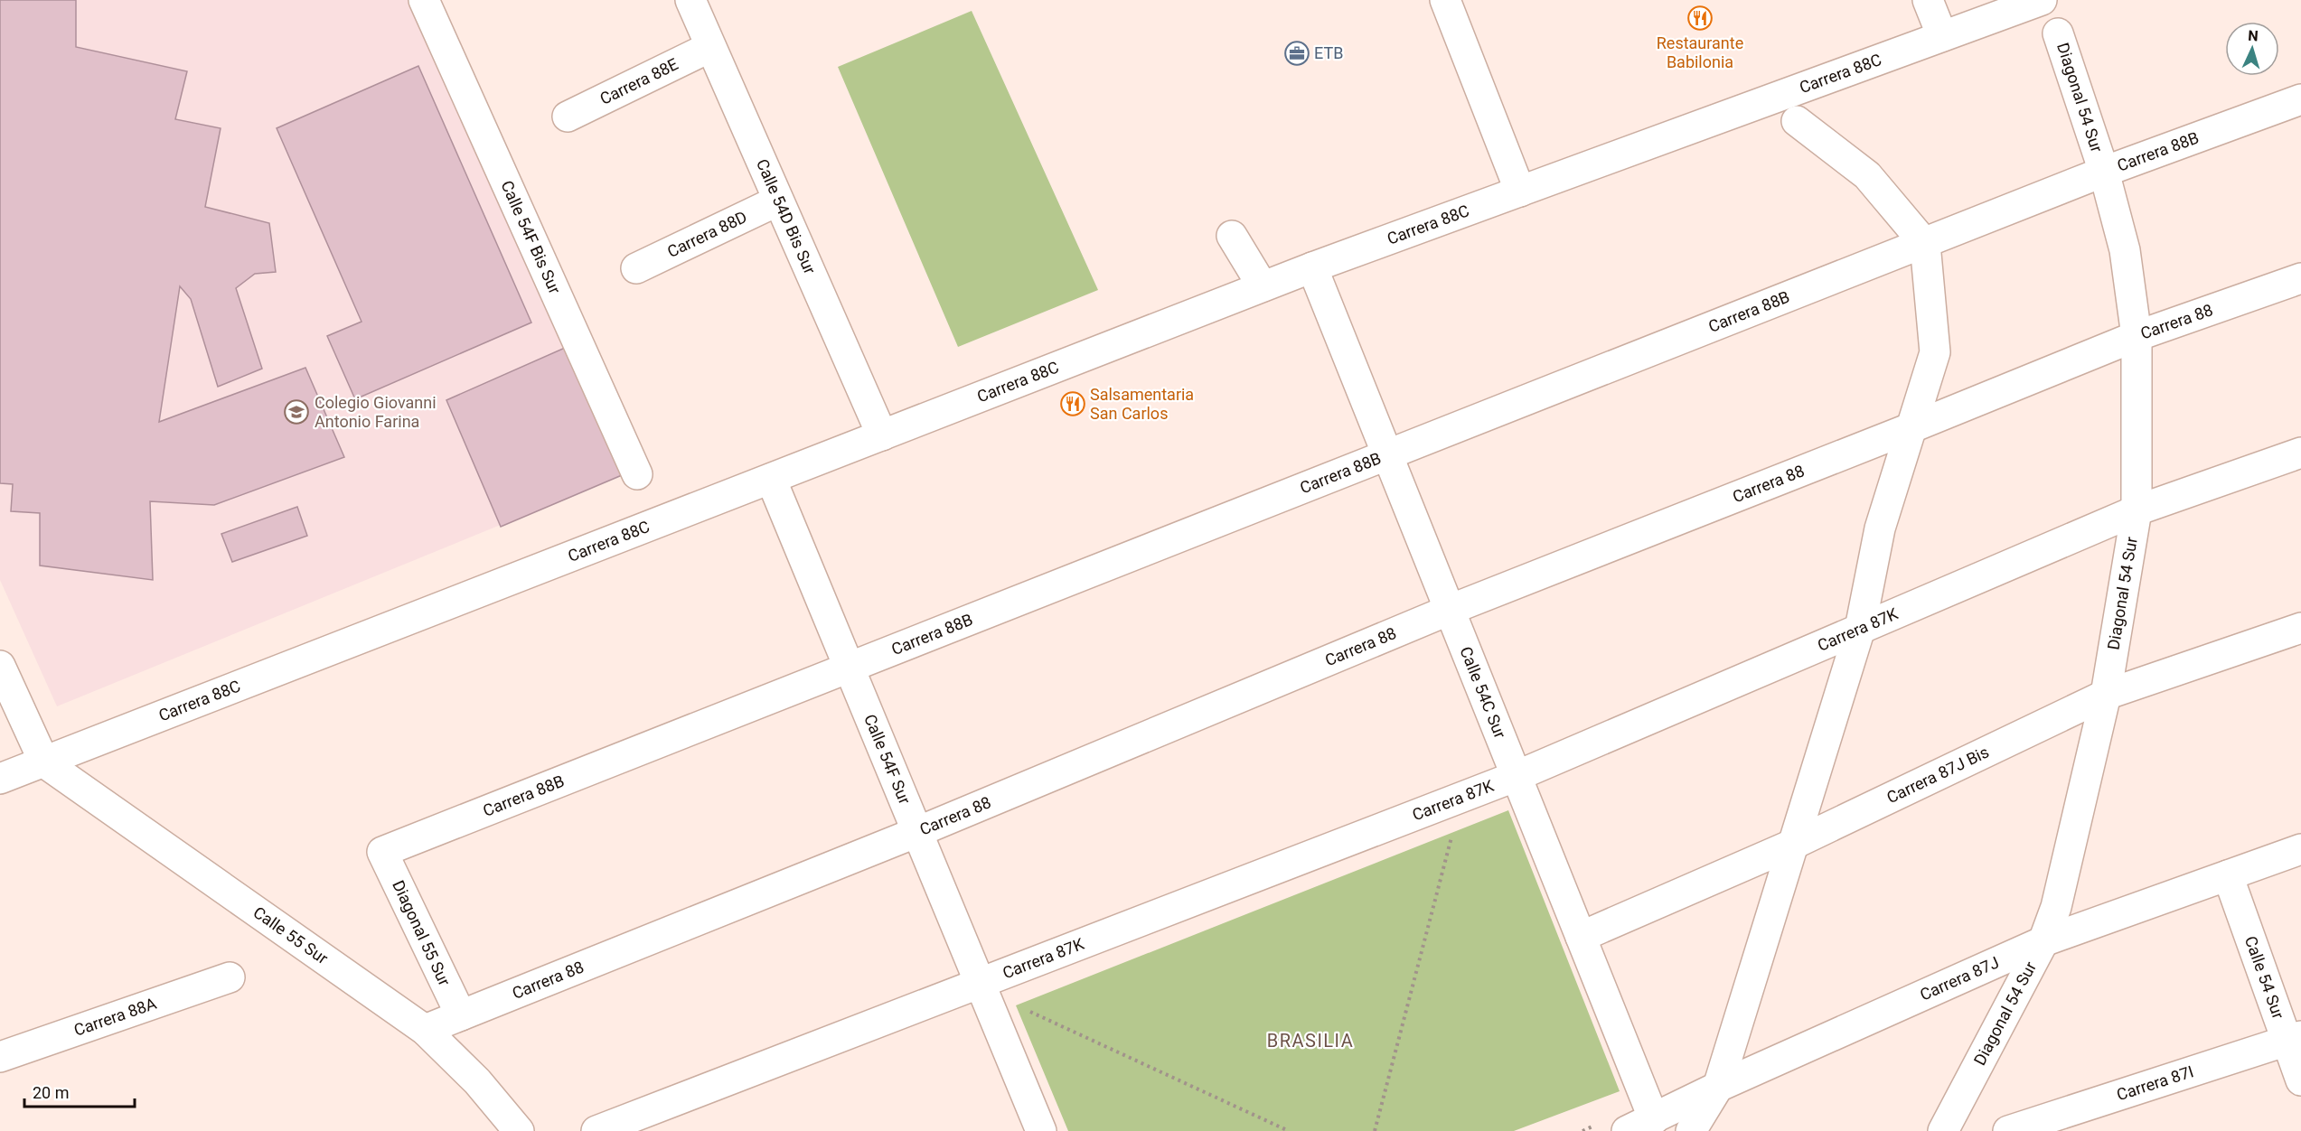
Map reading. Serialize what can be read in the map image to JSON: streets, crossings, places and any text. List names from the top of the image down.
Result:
{
  "streets": {
    "street": [
      "Carrera 88C",
      "Carrera 88E",
      "Diagonal 54 Sur",
      "Carrera 88B",
      "Calle 54D Bis Sur",
      "Carrera 88D",
      "Calle 54F Bis Sur",
      "Carrera 88",
      "Carrera 87K",
      "Calle 54C Sur",
      "Calle 54F Sur",
      "Carrera 87J Bis",
      "Diagonal 55 Sur",
      "Calle 55 Sur",
      "Carrera 87J",
      "Calle 54 Sur",
      "Carrera 88A",
      "Carrera 87I"
    ]
  },
  "crossings": [
    ["Carrera 88C", "Calle 54D Bis Sur"],
    ["Carrera 88C", "Calle 54C Sur"],
    ["Carrera 88C", "Calle 54F Sur"],
    ["Carrera 88C", "Calle 55 Sur"],
    ["Carrera 88E", "Calle 54D Bis Sur"],
    ["Diagonal 54 Sur", "Carrera 88B"],
    ["Diagonal 54 Sur", "Carrera 88"],
    ["Diagonal 54 Sur", "Carrera 87K"],
    ["Diagonal 54 Sur", "Carrera 87J Bis"],
    ["Diagonal 54 Sur", "Carrera 87J"],
    ["Carrera 88B", "Calle 54C Sur"],
    ["Carrera 88B", "Calle 54F Sur"],
    ["Carrera 88B", "Diagonal 55 Sur"],
    ["Calle 54D Bis Sur", "Carrera 88D"],
    ["Carrera 88", "Calle 54C Sur"],
    ["Carrera 88", "Calle 54F Sur"],
    ["Carrera 88", "Diagonal 55 Sur"],
    ["Carrera 88", "Calle 55 Sur"],
    ["Carrera 87K", "Calle 54C Sur"],
    ["Carrera 87K", "Calle 54F Sur"],
    ["Calle 54C Sur", "Carrera 87J Bis"],
    ["Calle 54C Sur", "Carrera 87J"],
    ["Carrera 87J", "Calle 54 Sur"],
    ["Calle 54 Sur", "Carrera 87I"]
  ],
  "districts": ["BRASILIA"],
  "places": {
    "restaurant": ["Restaurante Babilonia", "Salsamentaria San Carlos"],
    "office": ["ETB"],
    "school or university": ["Colegio Giovanni Antonio Farina"]
  },
  "scale_bar": "20 m",
  "north": "top"
}
